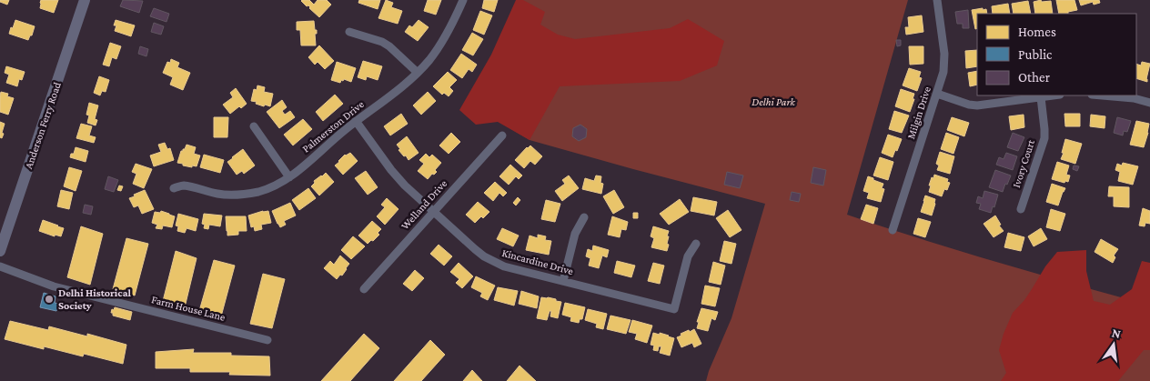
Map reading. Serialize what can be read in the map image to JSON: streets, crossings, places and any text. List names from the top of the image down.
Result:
{
  "streets": {
    "street": [
      "Milgin Drive",
      "Anderson Ferry Road",
      "Palmerston Drive",
      "Ivory Court",
      "Welland Drive",
      "Kincardine Drive",
      "Farm House Lane"
    ]
  },
  "crossings": [
    ["Palmerston Drive", "Kincardine Drive"],
    ["Welland Drive", "Kincardine Drive"]
  ],
  "parks": ["Delhi Park"],
  "places": ["Delhi Historical Society"],
  "legend": ["Homes", "Public", "Other"],
  "north": "top"
}
